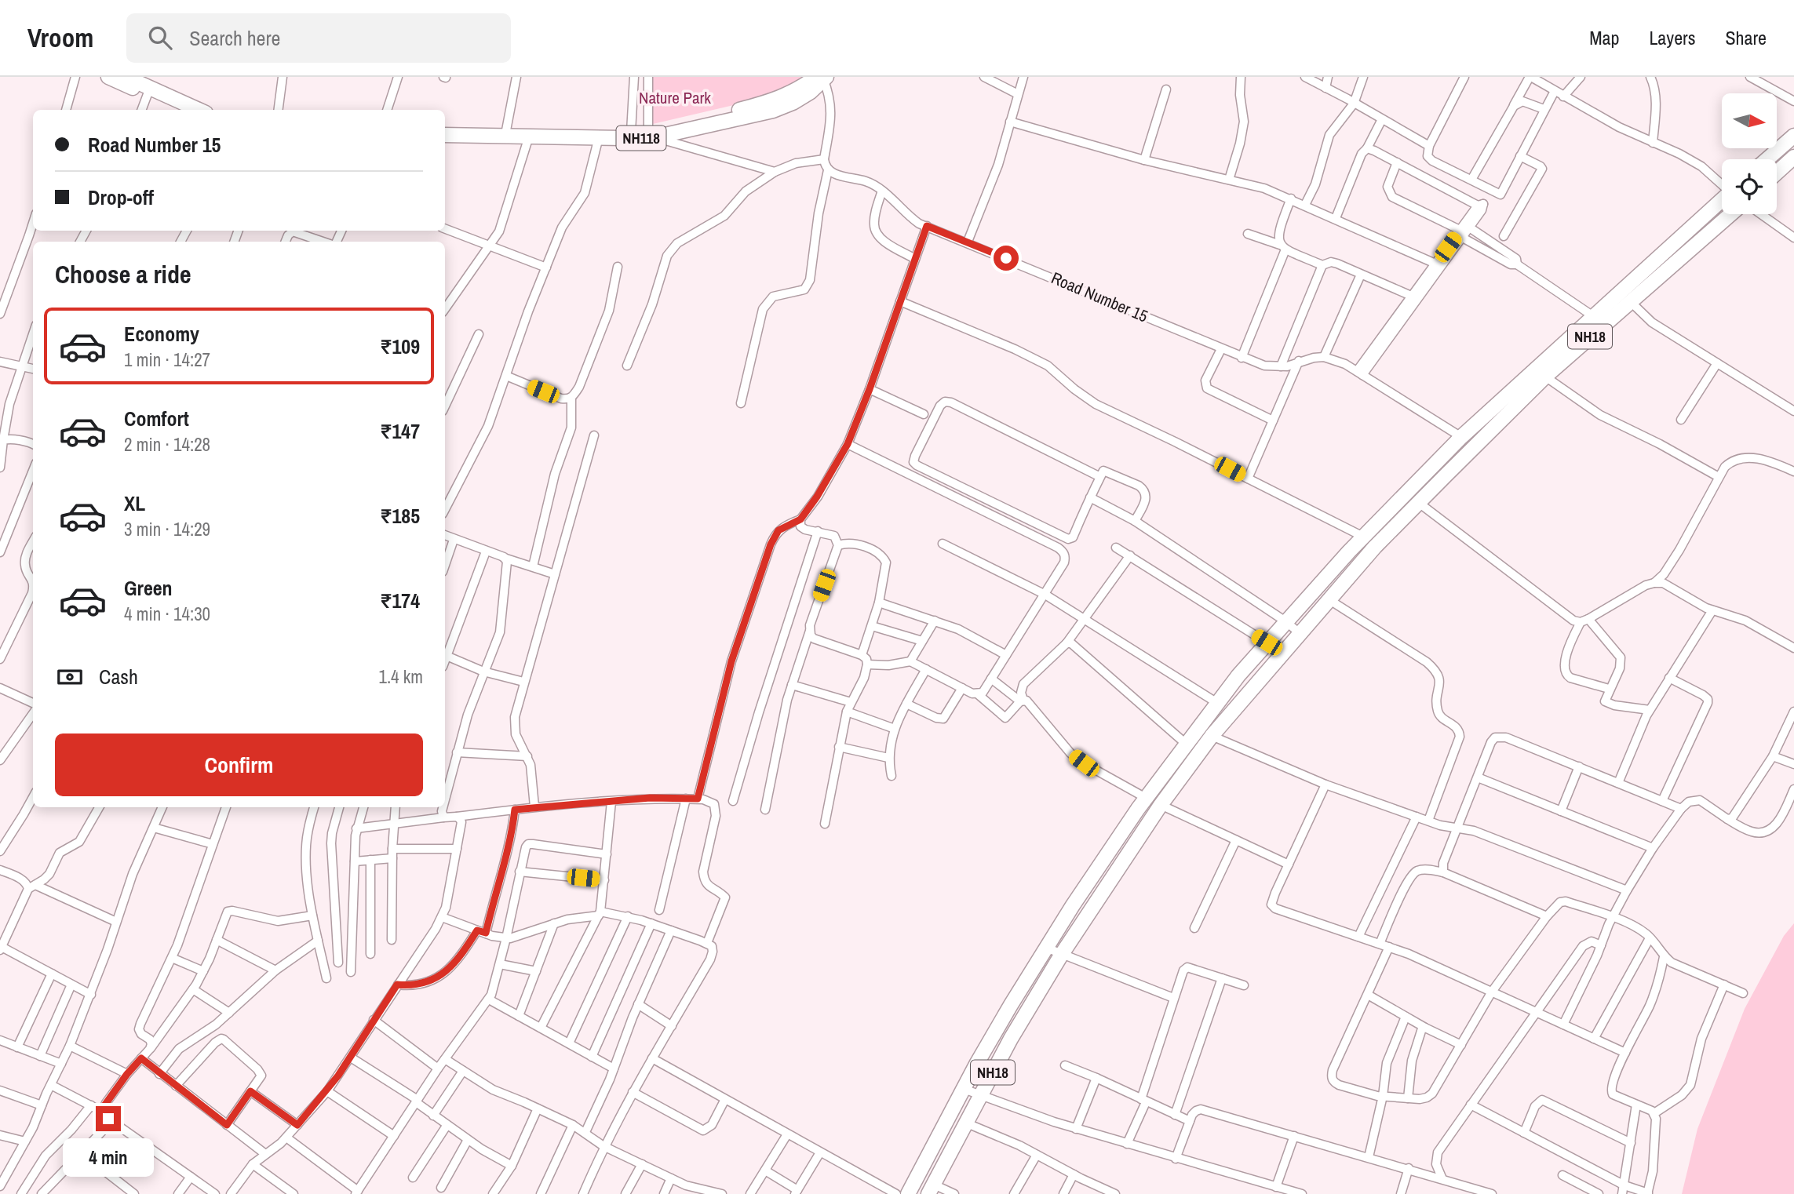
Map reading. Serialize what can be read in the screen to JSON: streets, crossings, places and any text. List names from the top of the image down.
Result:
{
  "streets": {
    "highway": ["NH118", "NH18"],
    "street": ["Road Number 15"]
  },
  "crossings": [
    ["Road Number 15", "NH18"]
  ],
  "parks": ["Nature Park"],
  "north": "right",
  "page": {
    "header": "Vroom",
    "search": "Search here",
    "nav": ["Map", "Layers", "Share"],
    "banner": ["Road Number 15", "Drop-off"],
    "heading": "Choose a ride",
    "list": [
      {
        "name": "Economy",
        "note": "1 min · 14:27",
        "value": "₹109"
      },
      {
        "name": "Comfort",
        "note": "2 min · 14:28",
        "value": "₹147"
      },
      {
        "name": "XL",
        "note": "3 min · 14:29",
        "value": "₹185"
      },
      {
        "name": "Green",
        "note": "4 min · 14:30",
        "value": "₹174"
      }
    ],
    "pay": ["Cash", "1.4 km"],
    "buttons": "Confirm",
    "bubble": "4 min"
  }
}
